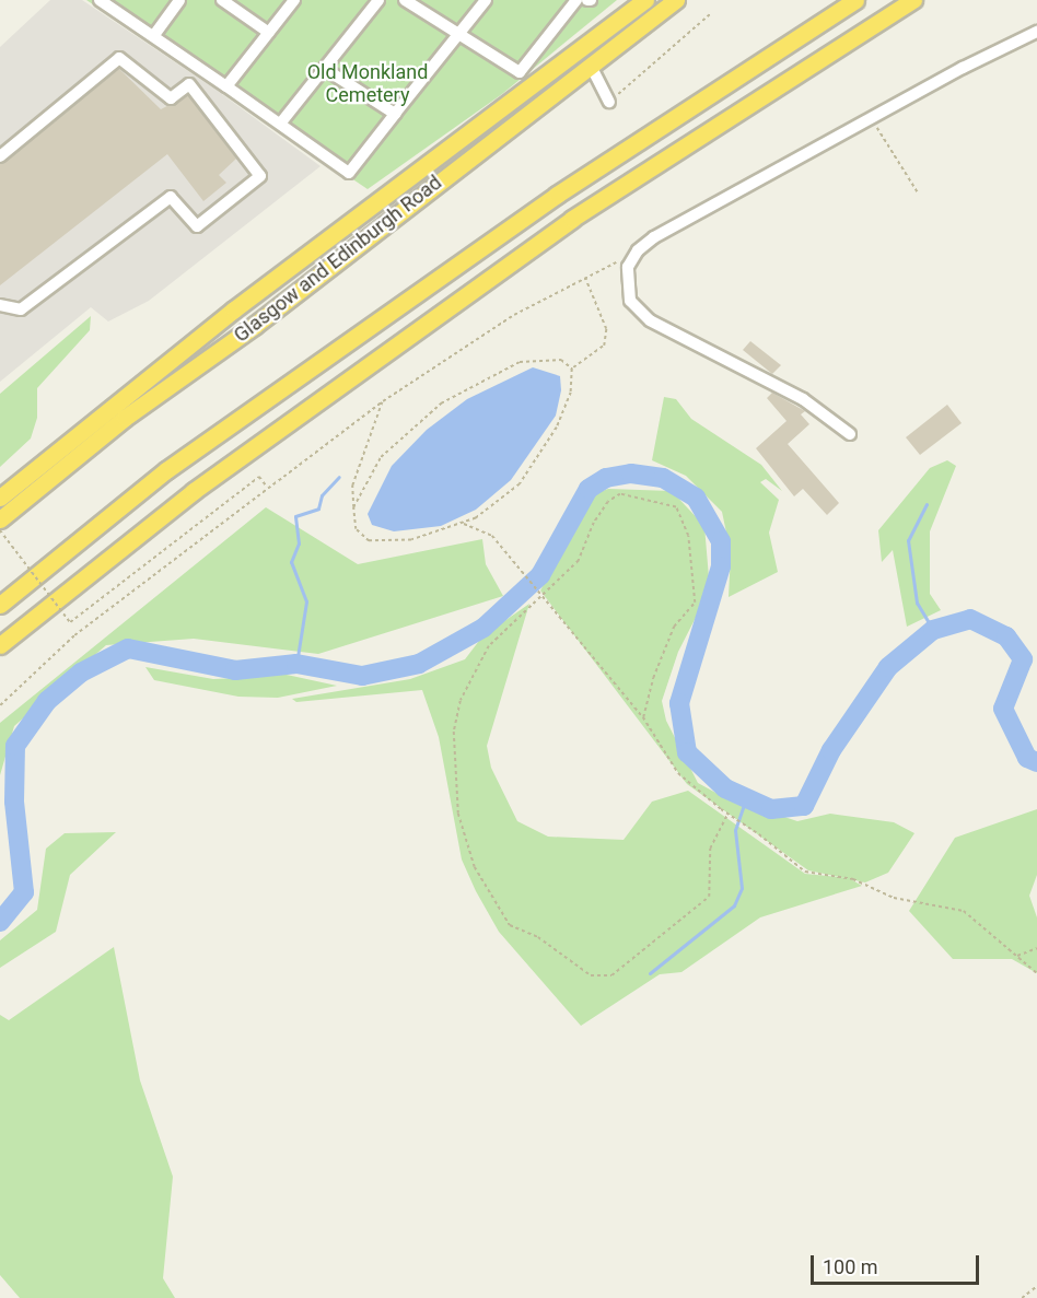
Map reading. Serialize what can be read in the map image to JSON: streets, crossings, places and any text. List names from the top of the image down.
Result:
{
  "streets": {
    "highway": ["Glasgow and Edinburgh Road"]
  },
  "parks": ["Old Monkland Cemetery"],
  "scale_bar": "100 m"
}
